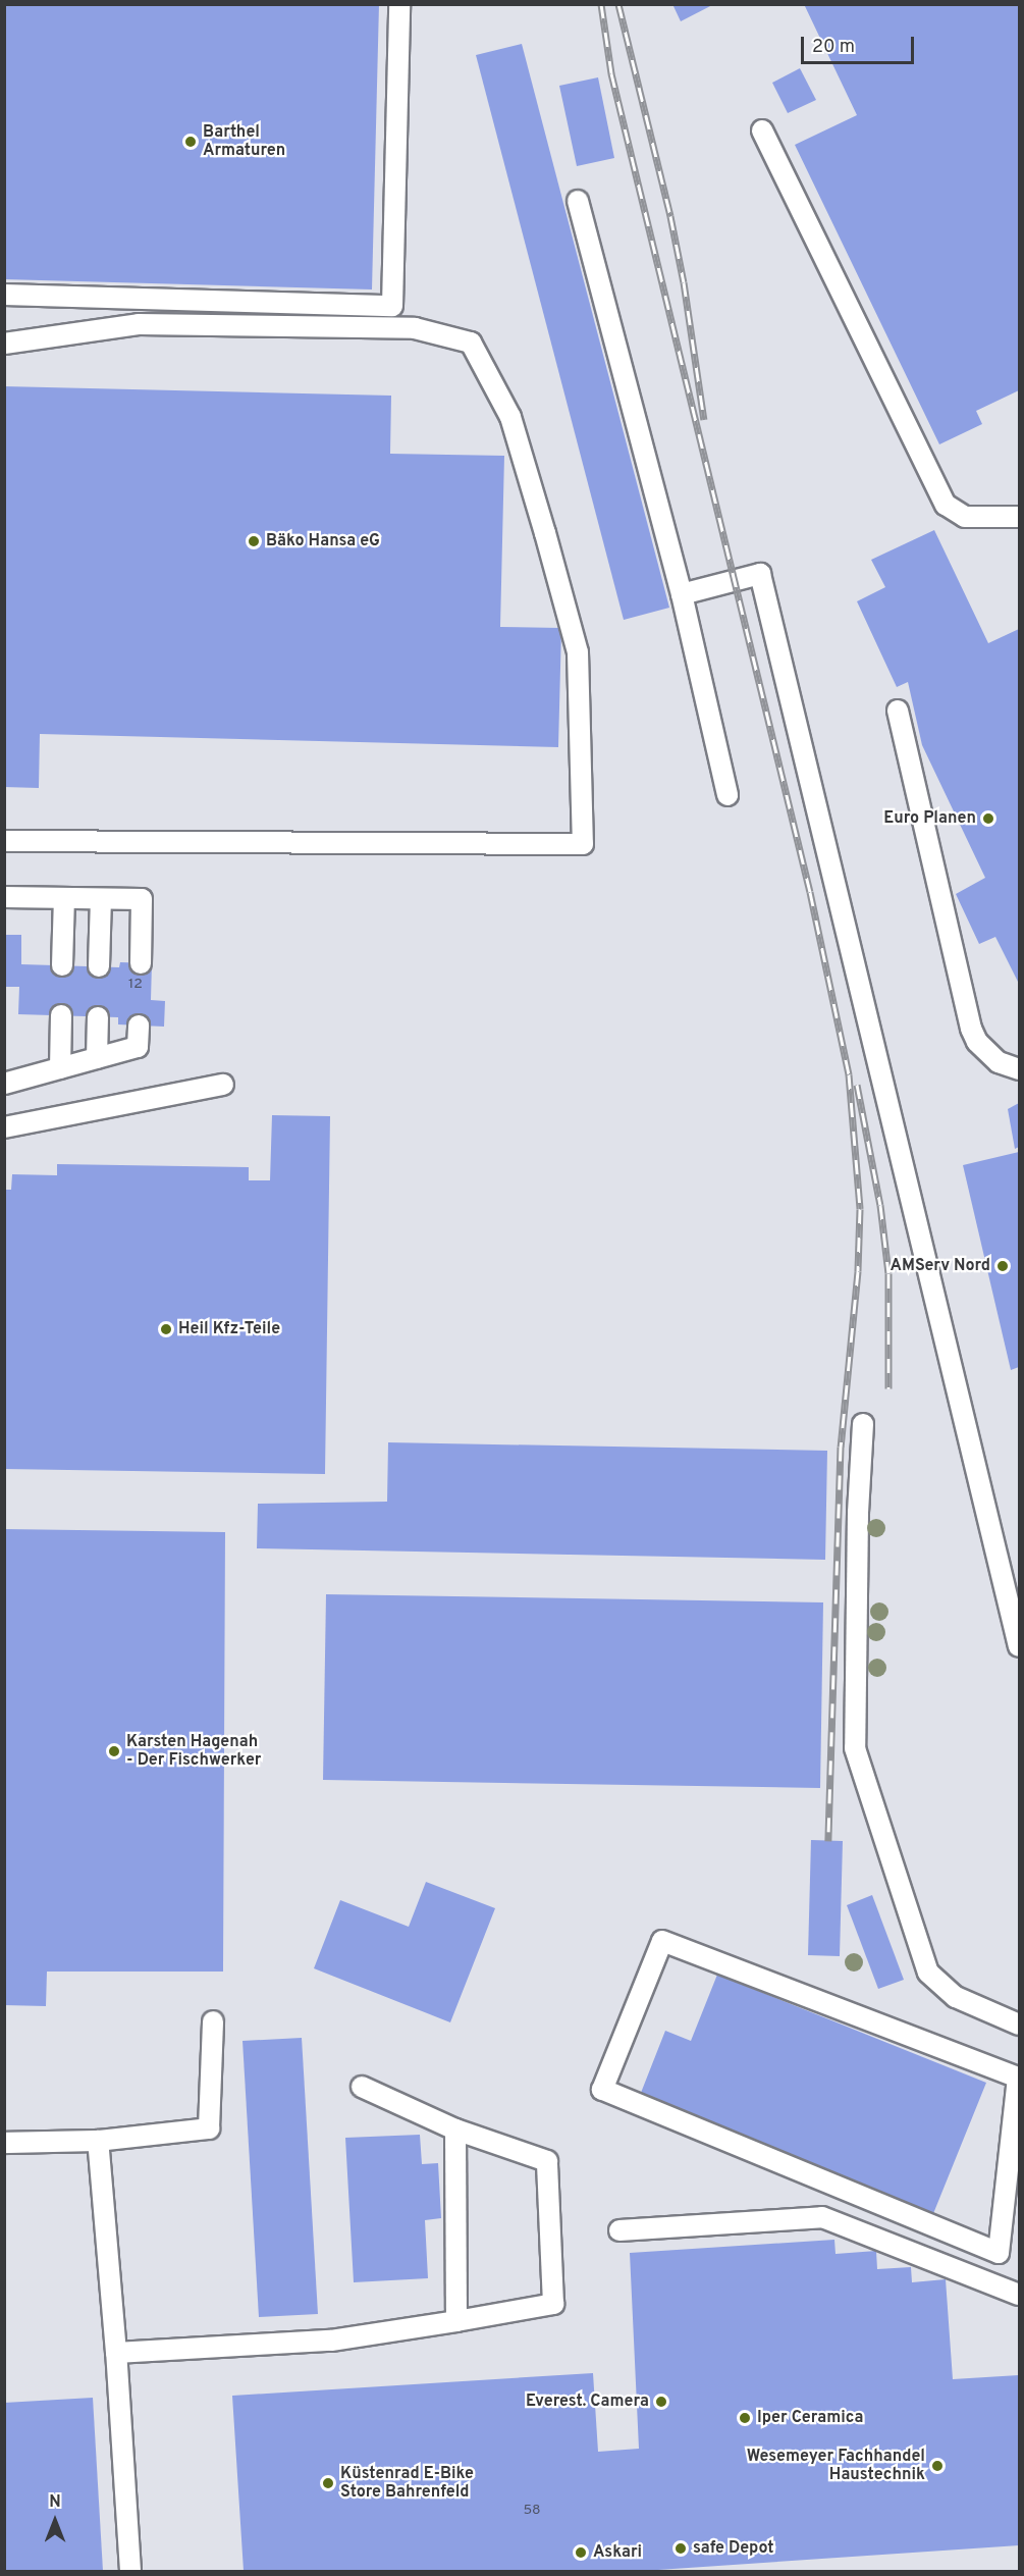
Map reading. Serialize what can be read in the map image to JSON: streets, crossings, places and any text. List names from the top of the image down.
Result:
{
  "places": [
    "Barthel Armaturen",
    "Bäko Hansa eG",
    "Euro Planen",
    "AMServ Nord",
    "Heil Kfz-Teile",
    "Karsten Hagenah - Der Fischwerker",
    "Everest. Camera",
    "Iper Ceramica",
    "Wesemeyer Fachhandel Haustechnik",
    "Küstenrad E-Bike Store Bahrenfeld",
    "safe Depot",
    "Askari"
  ],
  "house_numbers": ["12", "58"],
  "scale_bar": "20 m",
  "north": "top"
}
